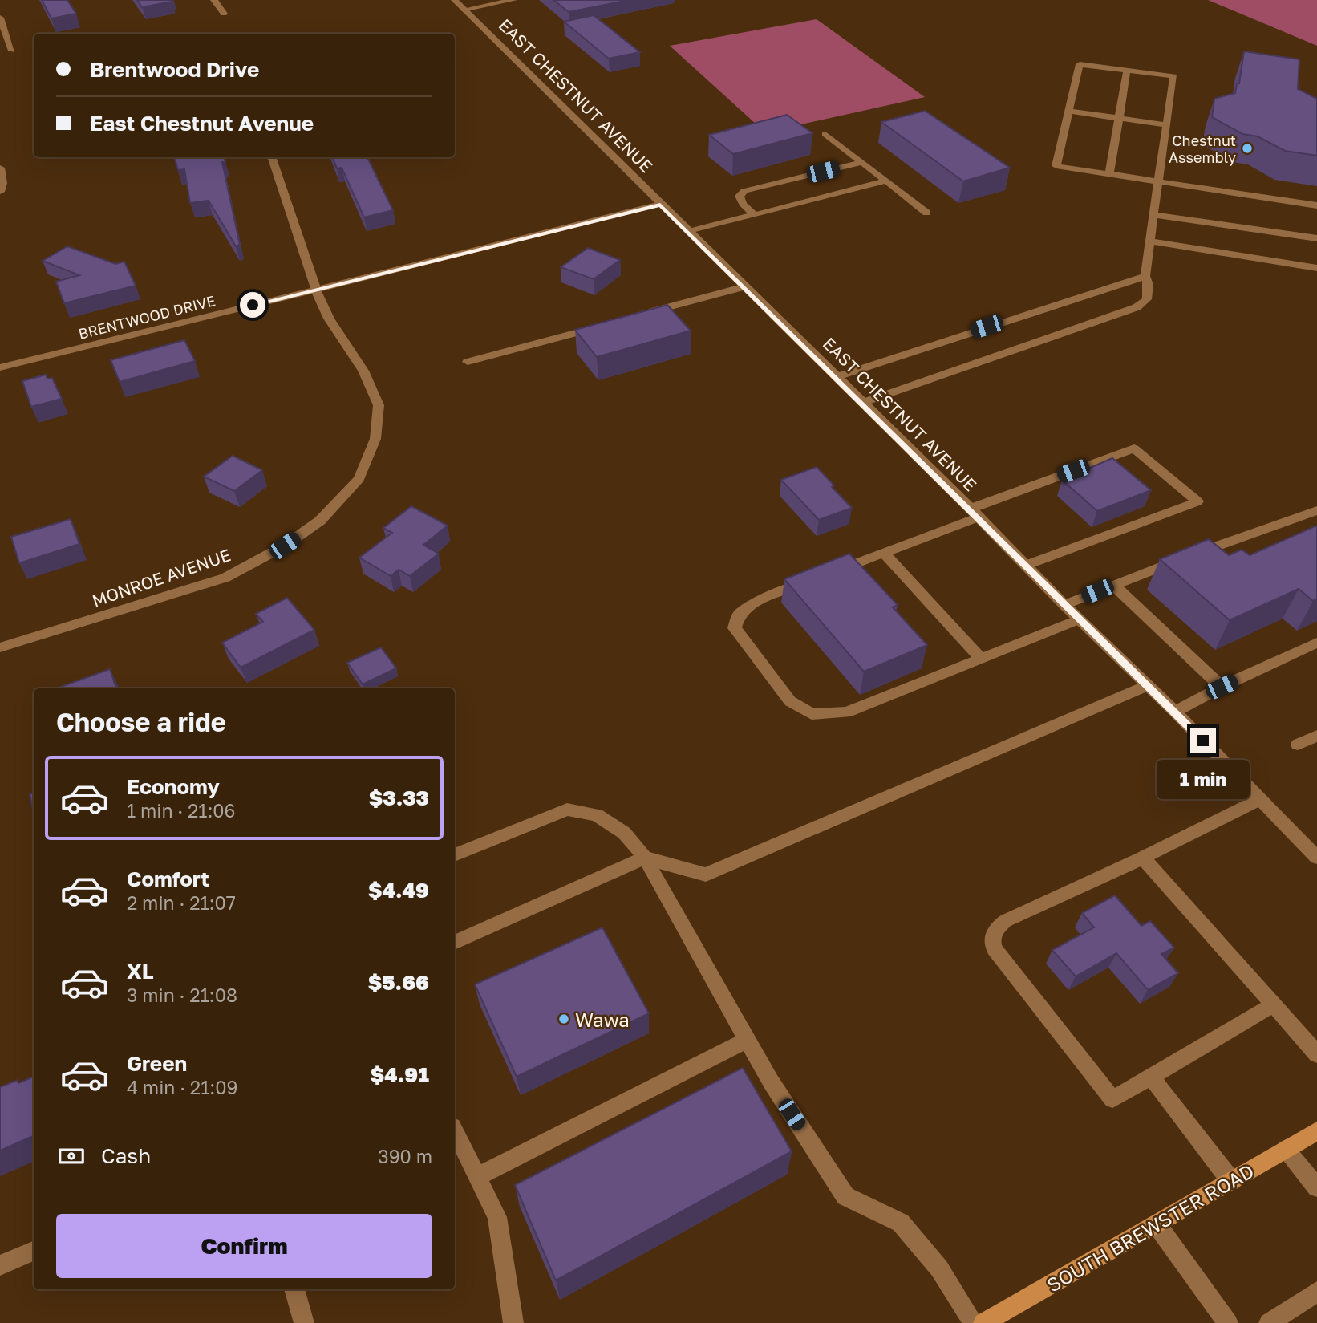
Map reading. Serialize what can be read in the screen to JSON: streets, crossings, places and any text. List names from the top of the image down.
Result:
{
  "streets": {
    "main road": ["SOUTH BREWSTER ROAD"],
    "street": ["EAST CHESTNUT AVENUE", "BRENTWOOD DRIVE", "MONROE AVENUE"]
  },
  "crossings": [
    ["EAST CHESTNUT AVENUE", "BRENTWOOD DRIVE"],
    ["BRENTWOOD DRIVE", "MONROE AVENUE"]
  ],
  "places": ["Chestnut Assembly", "Wawa"],
  "page": {
    "banner": ["Brentwood Drive", "East Chestnut Avenue"],
    "heading": "Choose a ride",
    "list": [
      {
        "name": "Economy",
        "note": "1 min · 21:06",
        "value": "$3.33"
      },
      {
        "name": "Comfort",
        "note": "2 min · 21:07",
        "value": "$4.49"
      },
      {
        "name": "XL",
        "note": "3 min · 21:08",
        "value": "$5.66"
      },
      {
        "name": "Green",
        "note": "4 min · 21:09",
        "value": "$4.91"
      }
    ],
    "bubble": "1 min",
    "pay": ["Cash", "390 m"],
    "buttons": "Confirm"
  }
}
